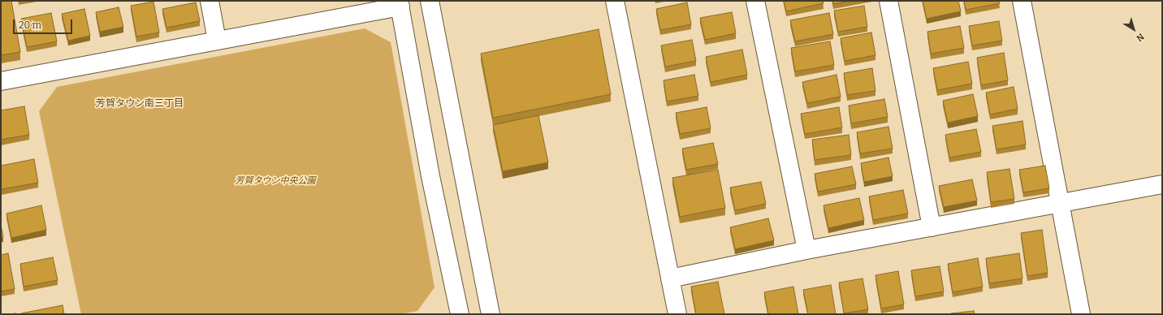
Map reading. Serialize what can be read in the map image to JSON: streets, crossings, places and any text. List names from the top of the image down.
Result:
{
  "districts": ["芳賀タウン南三丁目"],
  "parks": ["芳賀タウン中央公園"],
  "scale_bar": "20 m",
  "north": "bottom right"
}
